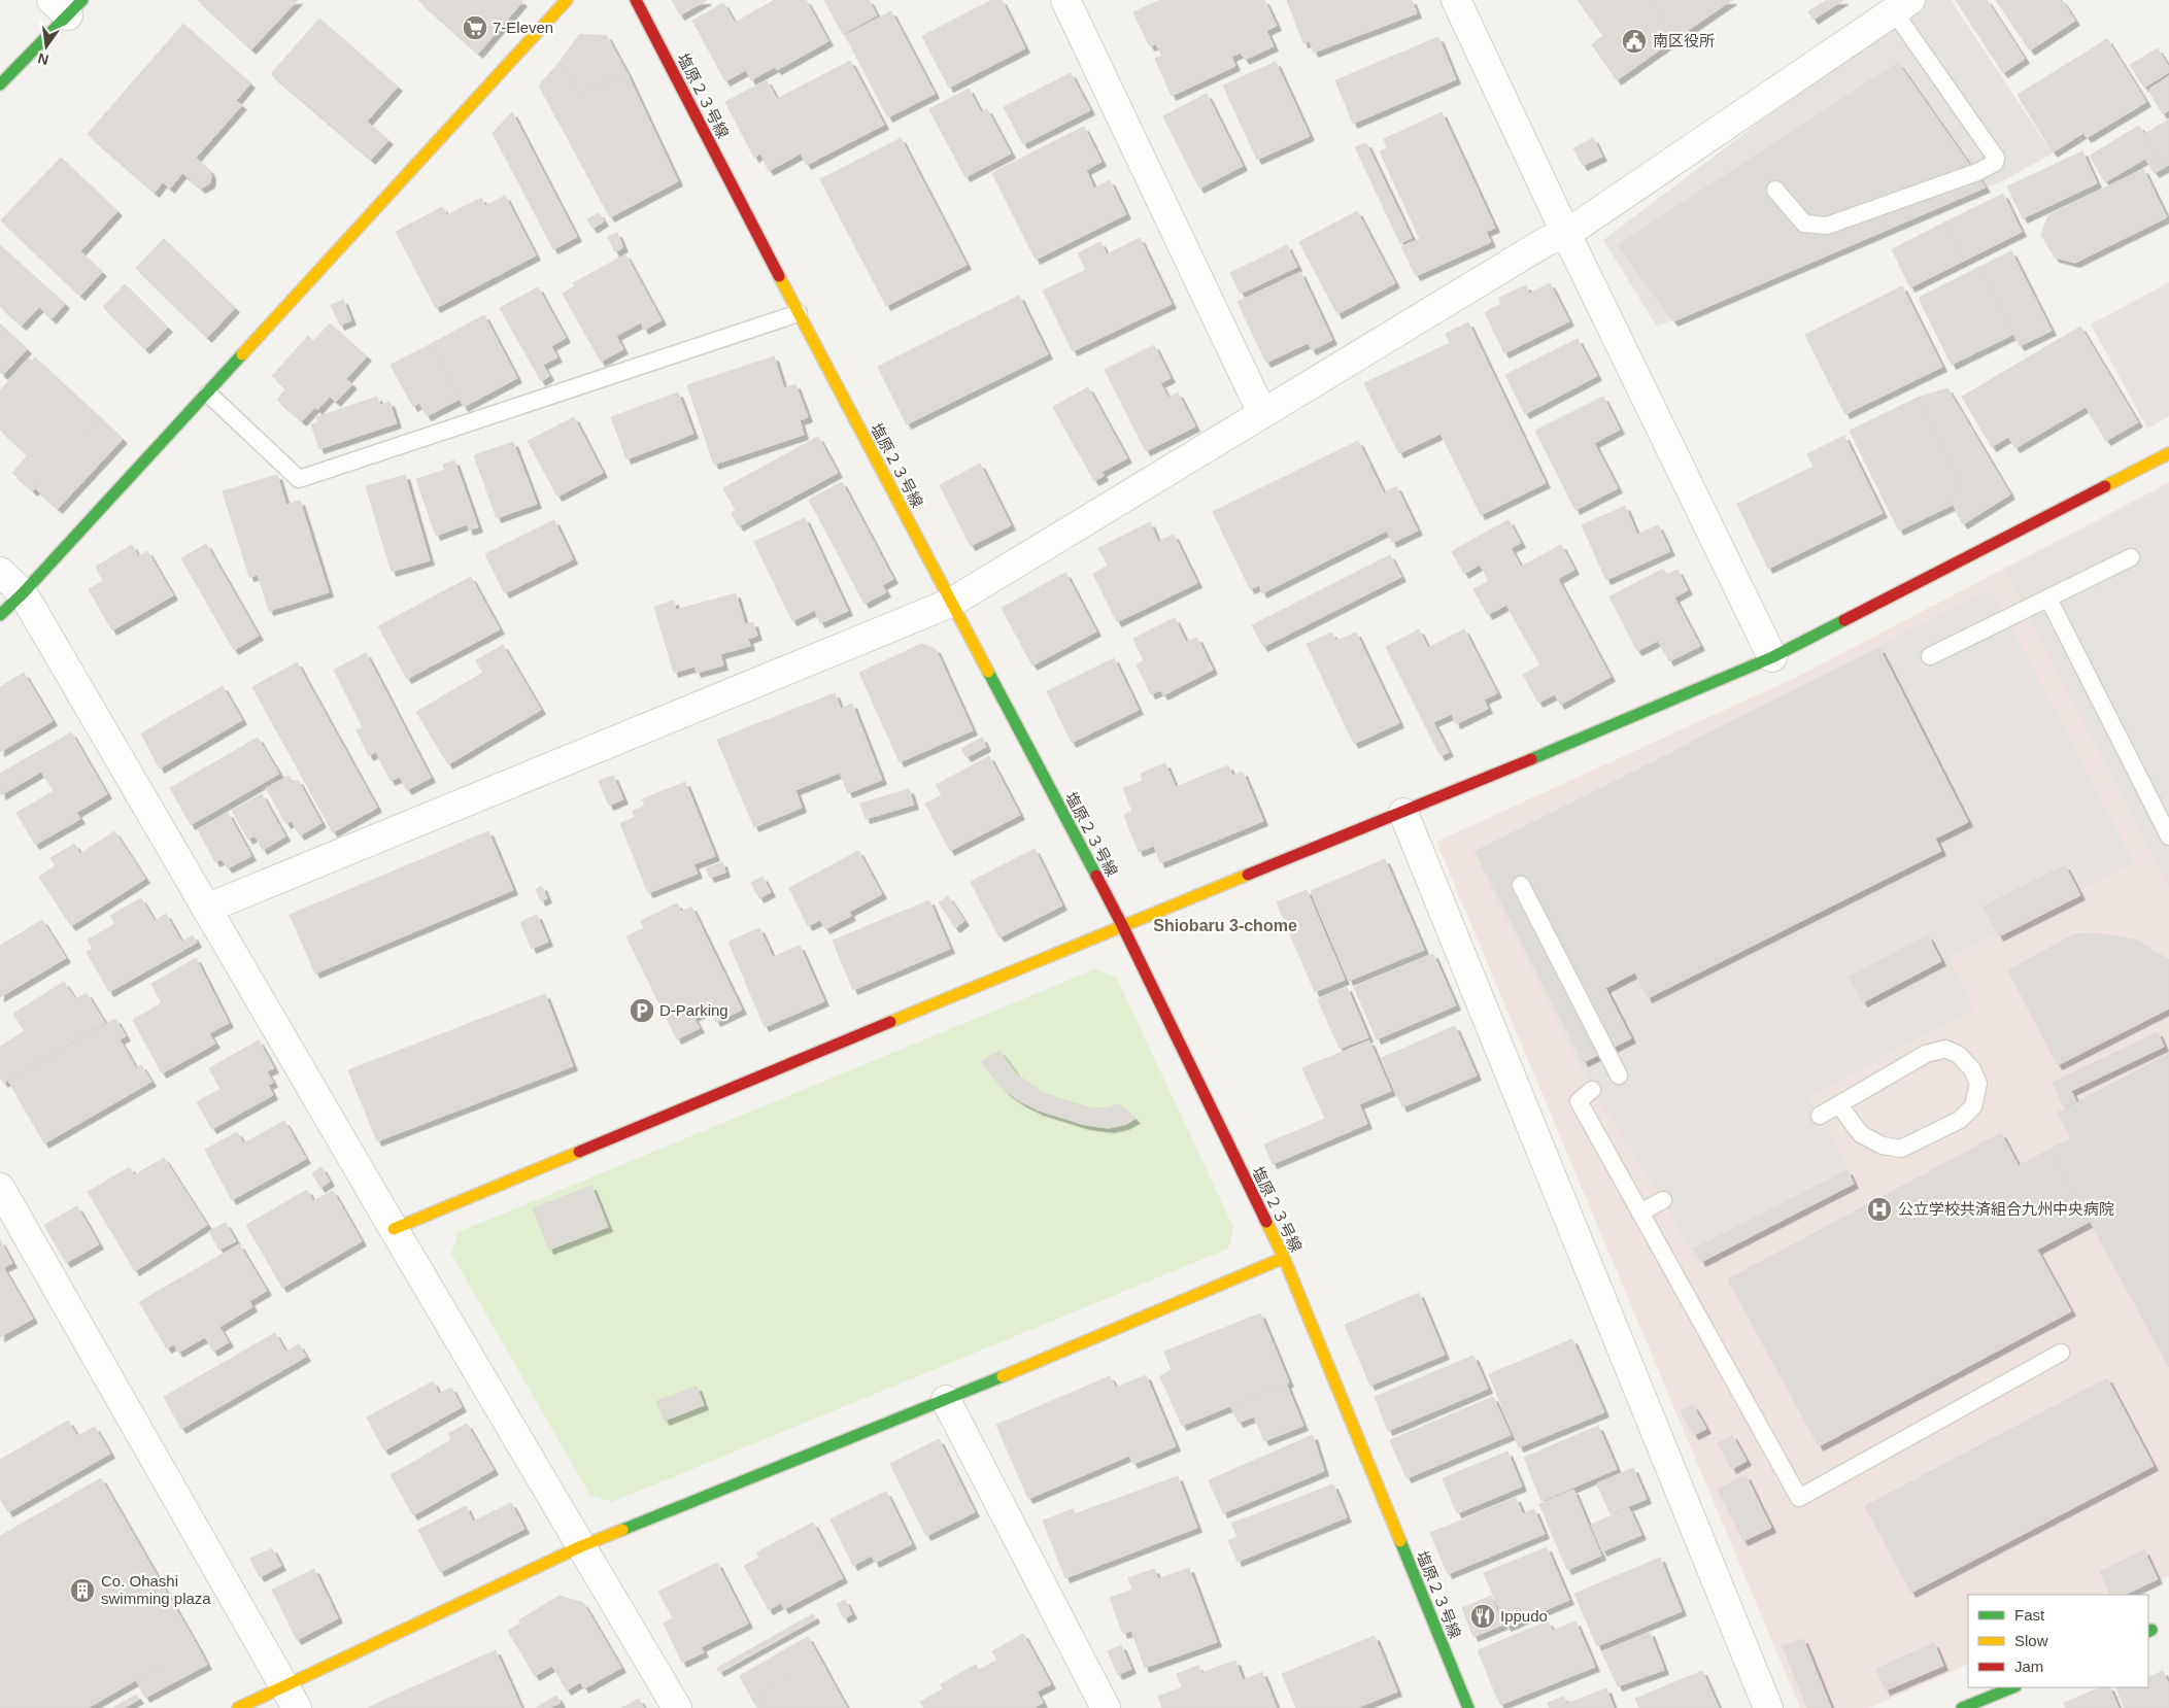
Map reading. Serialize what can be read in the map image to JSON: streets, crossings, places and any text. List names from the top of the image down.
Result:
{
  "streets": {
    "street": ["塩原２３号線"]
  },
  "districts": ["Shiobaru 3-chome"],
  "places": {
    "supermarket": ["7-Eleven"],
    "public building": ["南区役所"],
    "parking": ["D-Parking"],
    "hospital": ["公立学校共済組合九州中央病院"],
    "building": ["Co. Ohashi swimming plaza"],
    "restaurant": ["Ippudo"]
  },
  "legend": ["Fast", "Slow", "Jam"],
  "north": "bottom"
}
